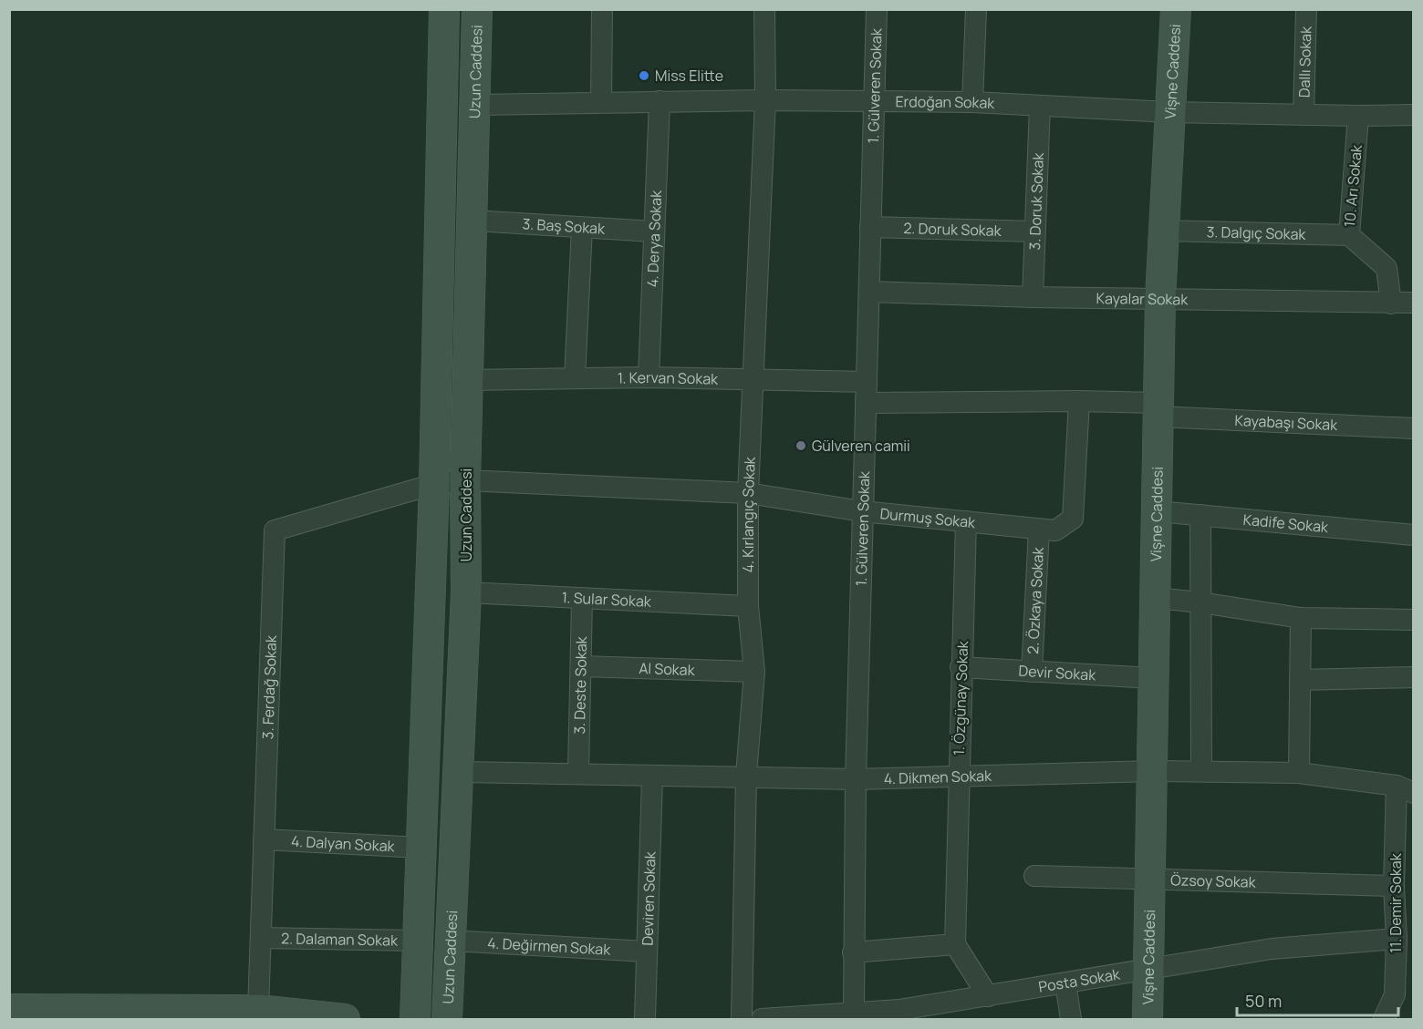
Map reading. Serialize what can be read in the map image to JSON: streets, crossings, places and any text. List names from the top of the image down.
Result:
{
  "streets": {
    "main road": ["Uzun Caddesi", "Vişne Caddesi"],
    "street": [
      "Dallı Sokak",
      "1. Gülveren Sokak",
      "Erdoğan Sokak",
      "10. Arı Sokak",
      "3. Doruk Sokak",
      "3. Baş Sokak",
      "2. Doruk Sokak",
      "3. Dalgıç Sokak",
      "4. Derya Sokak",
      "Kayalar Sokak",
      "1. Kervan Sokak",
      "Kayabaşı Sokak",
      "4. Kırlangıç Sokak",
      "Durmuş Sokak",
      "Kadife Sokak",
      "1. Sular Sokak",
      "2. Özkaya Sokak",
      "Al Sokak",
      "Devir Sokak",
      "3. Deste Sokak",
      "3. Ferdağ Sokak",
      "1. Özgünay Sokak",
      "4. Dikmen Sokak",
      "4. Dalyan Sokak",
      "Özsoy Sokak",
      "Deviren Sokak",
      "11. Demir Sokak",
      "2. Dalaman Sokak",
      "4. Değirmen Sokak",
      "Posta Sokak"
    ]
  },
  "crossings": [
    ["Dallı Sokak", "Erdoğan Sokak"],
    ["Uzun Caddesi", "Erdoğan Sokak"],
    ["Uzun Caddesi", "3. Baş Sokak"],
    ["Uzun Caddesi", "1. Kervan Sokak"],
    ["Uzun Caddesi", "Durmuş Sokak"],
    ["Uzun Caddesi", "1. Sular Sokak"],
    ["Uzun Caddesi", "4. Dikmen Sokak"],
    ["Uzun Caddesi", "4. Değirmen Sokak"],
    ["Vişne Caddesi", "Erdoğan Sokak"],
    ["Vişne Caddesi", "3. Dalgıç Sokak"],
    ["Vişne Caddesi", "Kayalar Sokak"],
    ["Vişne Caddesi", "Kayabaşı Sokak"],
    ["Vişne Caddesi", "Kadife Sokak"],
    ["Vişne Caddesi", "Devir Sokak"],
    ["Vişne Caddesi", "4. Dikmen Sokak"],
    ["Vişne Caddesi", "Özsoy Sokak"],
    ["Vişne Caddesi", "Posta Sokak"],
    ["1. Gülveren Sokak", "Erdoğan Sokak"],
    ["1. Gülveren Sokak", "2. Doruk Sokak"],
    ["1. Gülveren Sokak", "Kayalar Sokak"],
    ["1. Gülveren Sokak", "1. Kervan Sokak"],
    ["1. Gülveren Sokak", "Durmuş Sokak"],
    ["1. Gülveren Sokak", "4. Dikmen Sokak"],
    ["1. Gülveren Sokak", "Posta Sokak"],
    ["Erdoğan Sokak", "10. Arı Sokak"],
    ["Erdoğan Sokak", "3. Doruk Sokak"],
    ["Erdoğan Sokak", "4. Derya Sokak"],
    ["Erdoğan Sokak", "4. Kırlangıç Sokak"],
    ["10. Arı Sokak", "3. Dalgıç Sokak"],
    ["10. Arı Sokak", "Kayalar Sokak"],
    ["3. Doruk Sokak", "2. Doruk Sokak"],
    ["3. Doruk Sokak", "Kayalar Sokak"],
    ["3. Baş Sokak", "4. Derya Sokak"],
    ["4. Derya Sokak", "1. Kervan Sokak"],
    ["1. Kervan Sokak", "4. Kırlangıç Sokak"],
    ["4. Kırlangıç Sokak", "Durmuş Sokak"],
    ["4. Kırlangıç Sokak", "1. Sular Sokak"],
    ["4. Kırlangıç Sokak", "Al Sokak"],
    ["4. Kırlangıç Sokak", "4. Dikmen Sokak"],
    ["Durmuş Sokak", "2. Özkaya Sokak"],
    ["Durmuş Sokak", "3. Ferdağ Sokak"],
    ["Durmuş Sokak", "1. Özgünay Sokak"],
    ["1. Sular Sokak", "3. Deste Sokak"],
    ["2. Özkaya Sokak", "Devir Sokak"],
    ["Al Sokak", "3. Deste Sokak"],
    ["Devir Sokak", "1. Özgünay Sokak"],
    ["3. Deste Sokak", "4. Dikmen Sokak"],
    ["3. Ferdağ Sokak", "4. Dalyan Sokak"],
    ["3. Ferdağ Sokak", "2. Dalaman Sokak"],
    ["1. Özgünay Sokak", "4. Dikmen Sokak"],
    ["4. Dikmen Sokak", "Deviren Sokak"],
    ["4. Dikmen Sokak", "11. Demir Sokak"],
    ["Özsoy Sokak", "11. Demir Sokak"],
    ["Deviren Sokak", "4. Değirmen Sokak"],
    ["11. Demir Sokak", "Posta Sokak"]
  ],
  "places": ["Miss Elitte", "Gülveren camii"],
  "scale_bar": "50 m"
}
